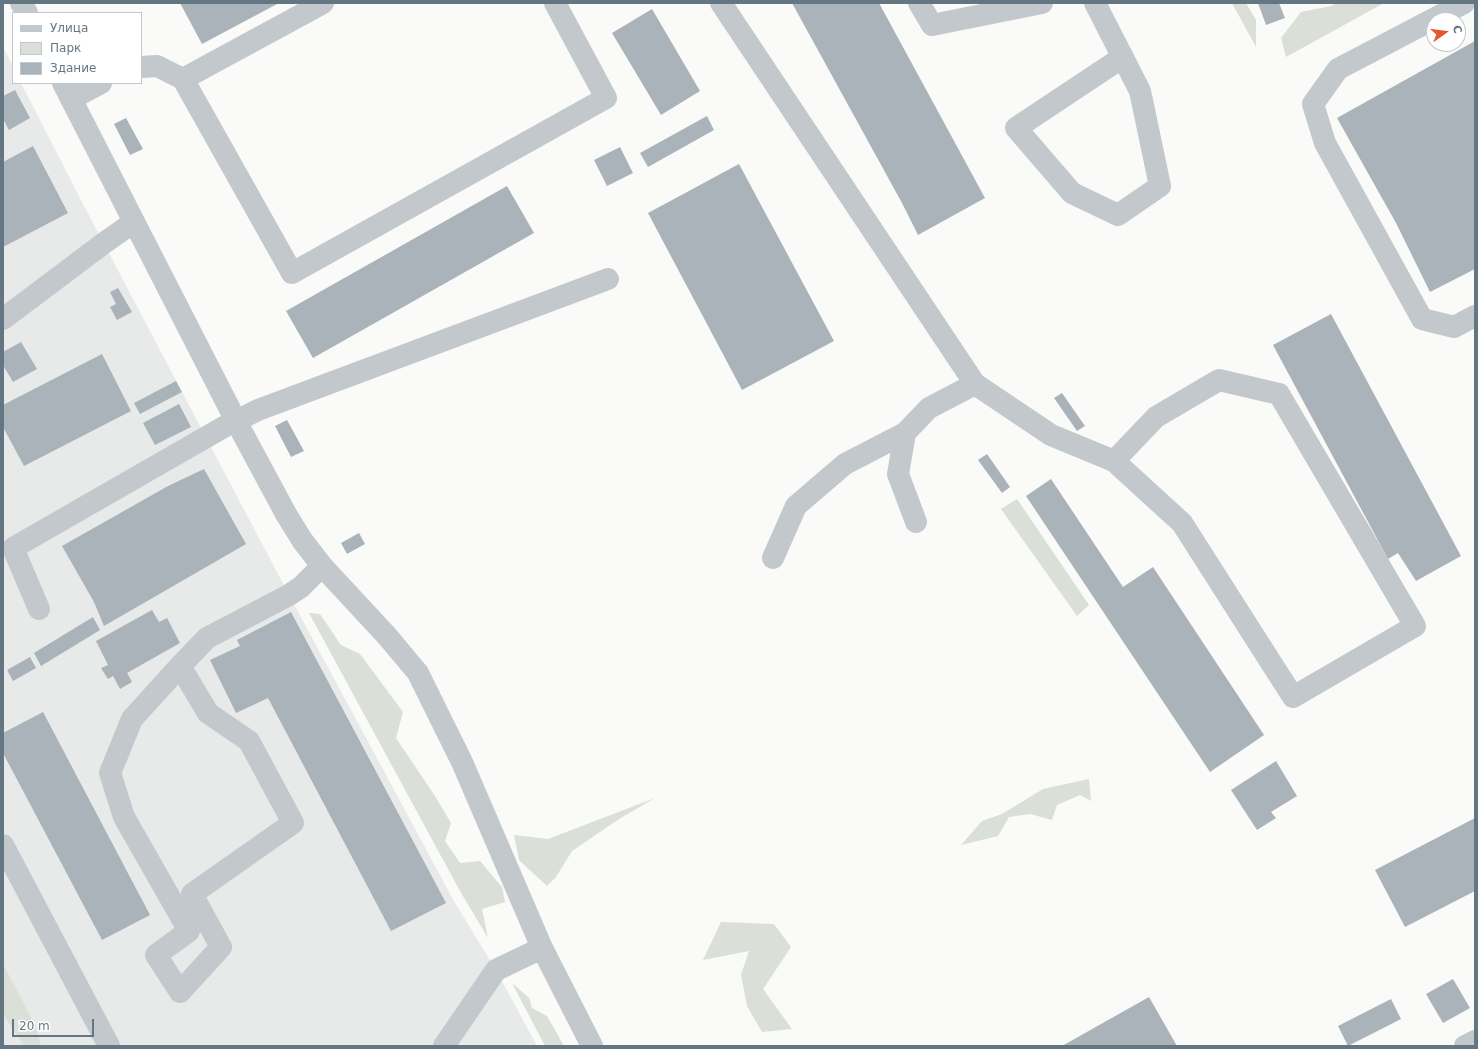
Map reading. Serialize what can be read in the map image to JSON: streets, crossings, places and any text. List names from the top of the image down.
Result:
{
  "legend": ["Улица", "Парк", "Здание"],
  "scale_bar": "20 m",
  "north": "right"
}
